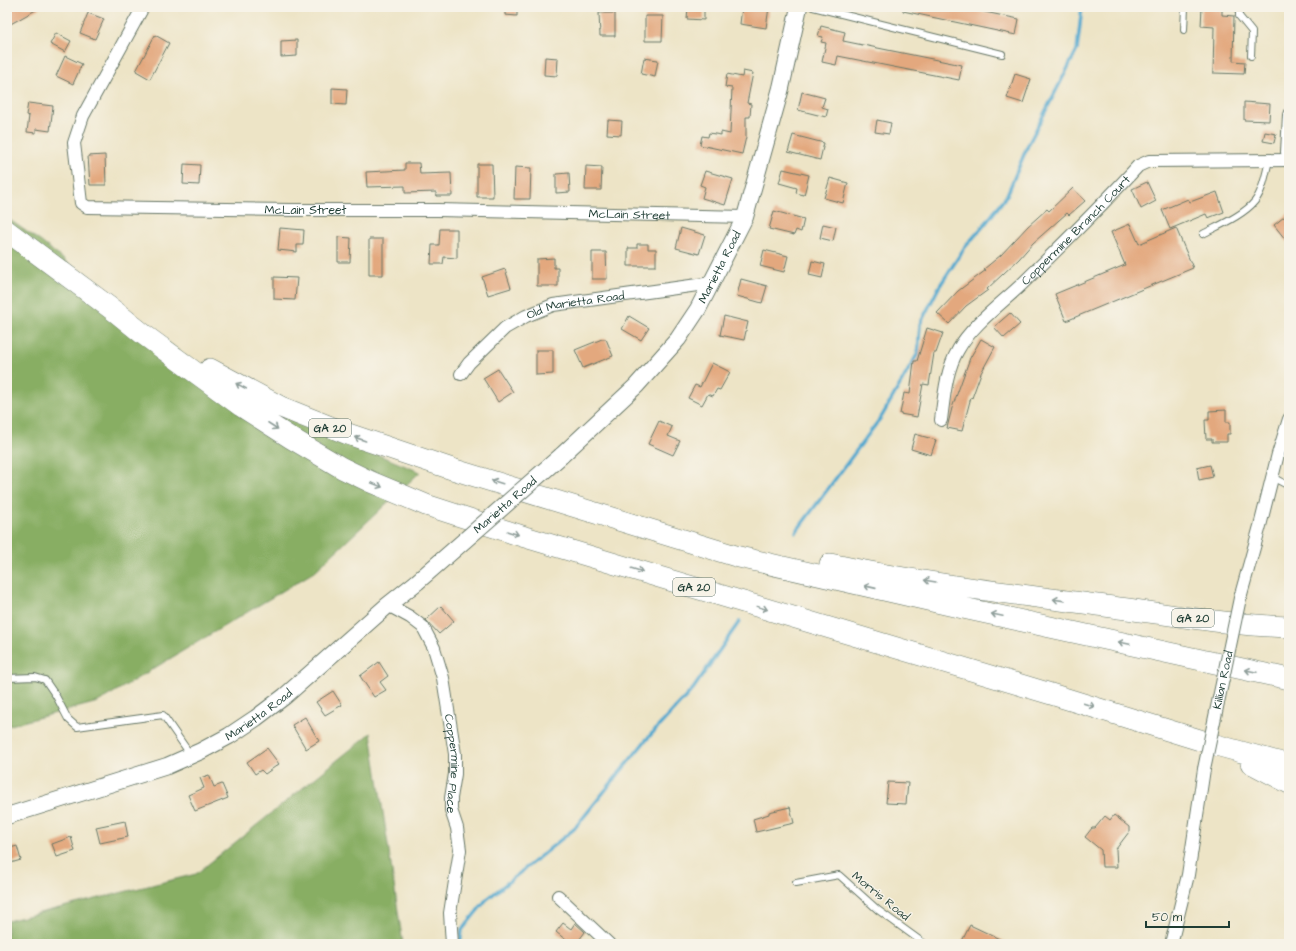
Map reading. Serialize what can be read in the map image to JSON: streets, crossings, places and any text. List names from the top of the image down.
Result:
{
  "streets": {
    "highway": ["GA 20"],
    "street": [
      "McLain Street",
      "Coppermine Branch Court",
      "Marietta Road",
      "Old Marietta Road",
      "Killian Road",
      "Coppermine Place"
    ],
    "lane": ["Morris Road"]
  },
  "crossings": [
    ["McLain Street", "Marietta Road"],
    ["Marietta Road", "Old Marietta Road"],
    ["Marietta Road", "Coppermine Place"]
  ],
  "scale_bar": "50 m"
}
